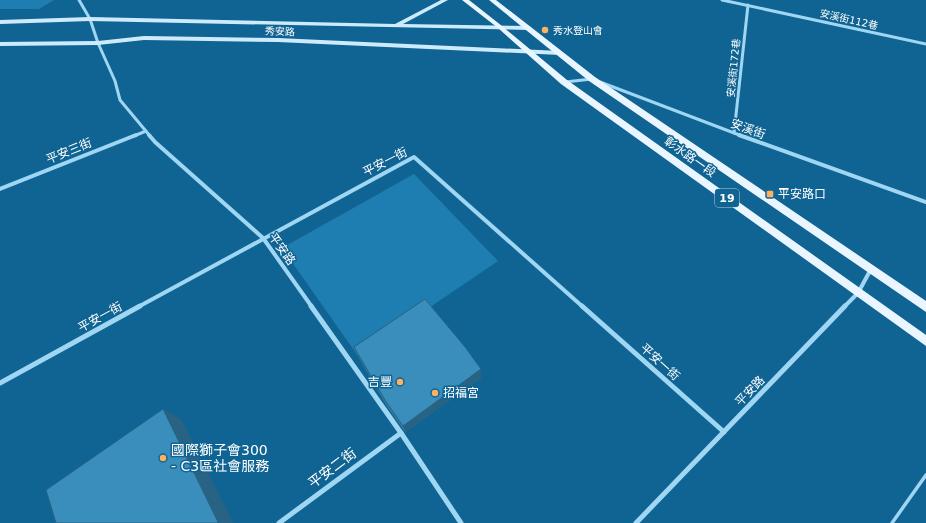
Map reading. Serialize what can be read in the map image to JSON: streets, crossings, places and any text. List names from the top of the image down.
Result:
{
  "streets": {
    "main road": ["彰水路一段", "19"],
    "street": [
      "安溪街112巷",
      "秀安路",
      "安溪街172巷",
      "安溪街",
      "平安三街",
      "平安一街",
      "平安路",
      "平安二街"
    ]
  },
  "crossings": [
    ["安溪街112巷", "安溪街172巷"],
    ["秀安路", "彰水路一段"],
    ["秀安路", "平安路"],
    ["安溪街172巷", "安溪街"],
    ["安溪街", "彰水路一段"],
    ["平安三街", "平安路"],
    ["彰水路一段", "平安路"],
    ["平安一街", "平安路"],
    ["平安路", "平安二街"]
  ],
  "places": {
    "other": [
      "秀水登山會",
      "吉豐",
      "招福宮",
      "國際獅子會300 - C3區社會服務"
    ],
    "transit": ["平安路口"]
  }
}
